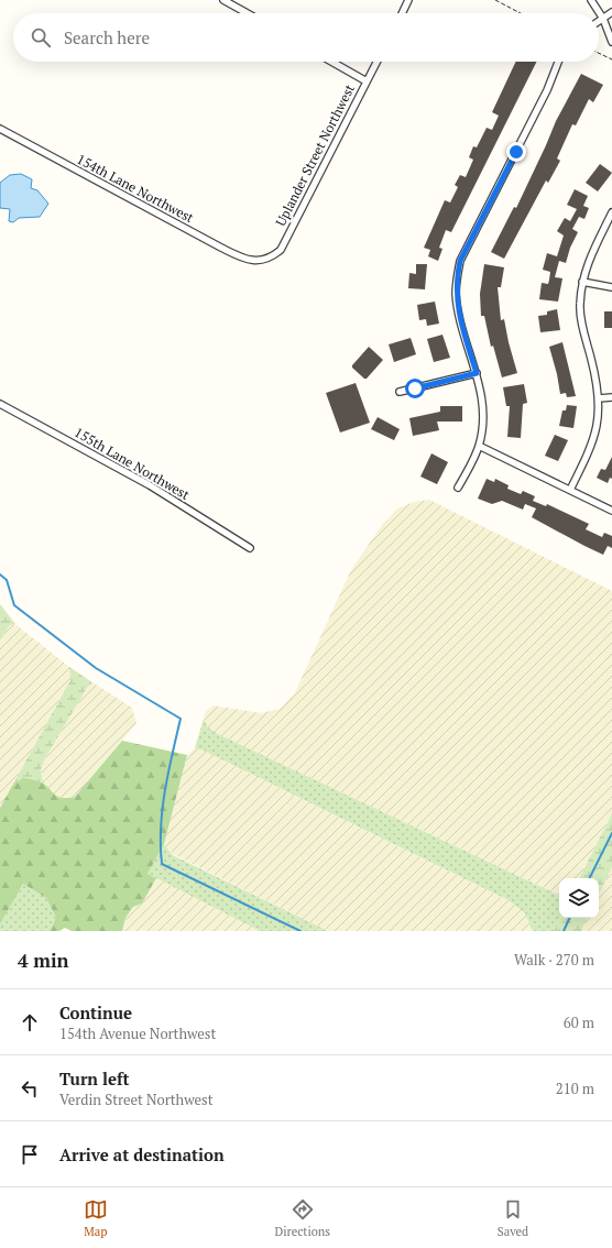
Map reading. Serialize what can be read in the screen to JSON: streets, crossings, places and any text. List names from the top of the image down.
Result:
{
  "streets": {
    "street": ["Uplander Street Northwest", "154th Lane Northwest", "155th Lane Northwest"]
  },
  "crossings": [
    ["Uplander Street Northwest", "154th Lane Northwest"]
  ],
  "page": {
    "search": "Search here",
    "heading": ["4 min", "Walk · 270 m"],
    "list": [
      ["Continue", "154th Avenue Northwest", "60 m"],
      ["Turn left", "Verdin Street Northwest", "210 m"],
      "Arrive at destination"
    ],
    "nav": ["Map", "Directions", "Saved"]
  }
}
